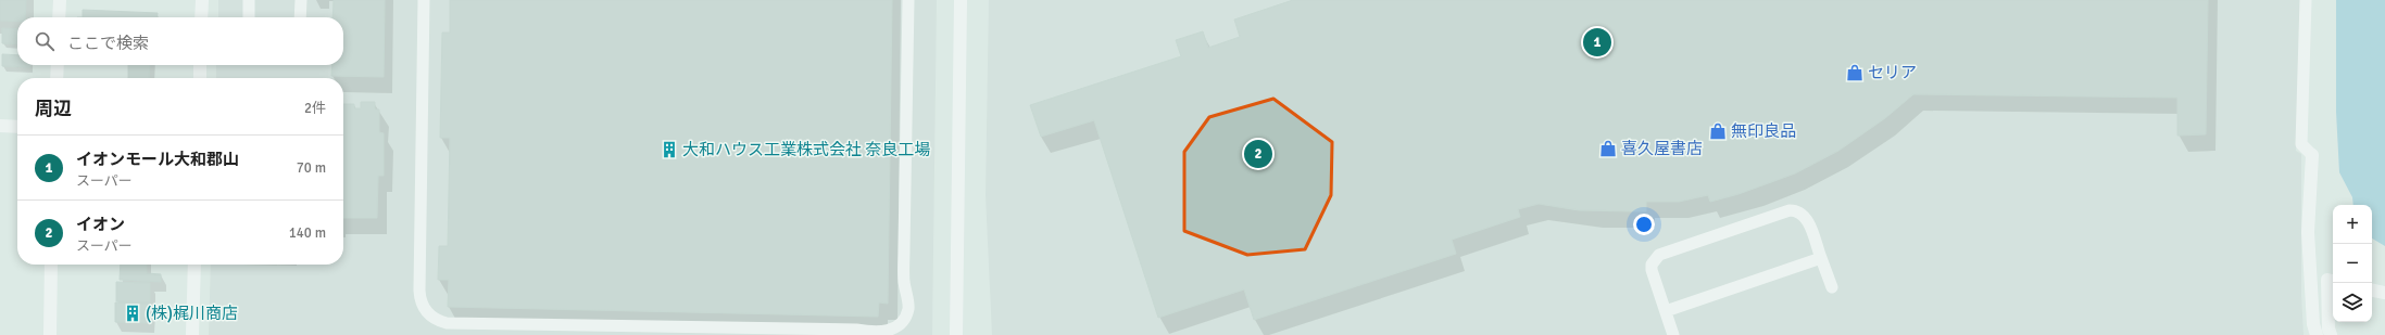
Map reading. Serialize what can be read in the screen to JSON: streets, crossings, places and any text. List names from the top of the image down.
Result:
{
  "places": {
    "shop": ["セリア", "無印良品", "喜久屋書店"],
    "building": ["大和ハウス工業株式会社 奈良工場", "(株)梶川商店"]
  },
  "page": {
    "search": "ここで検索",
    "pins": ["1", "2"],
    "heading": ["周辺", "2件"],
    "list": [
      {
        "mark": "1",
        "name": "イオンモール大和郡山",
        "note": "スーパー",
        "value": "70 m"
      },
      {
        "mark": "2",
        "name": "イオン",
        "note": "スーパー",
        "value": "140 m"
      }
    ],
    "map_buttons": ["+", "−"]
  }
}
